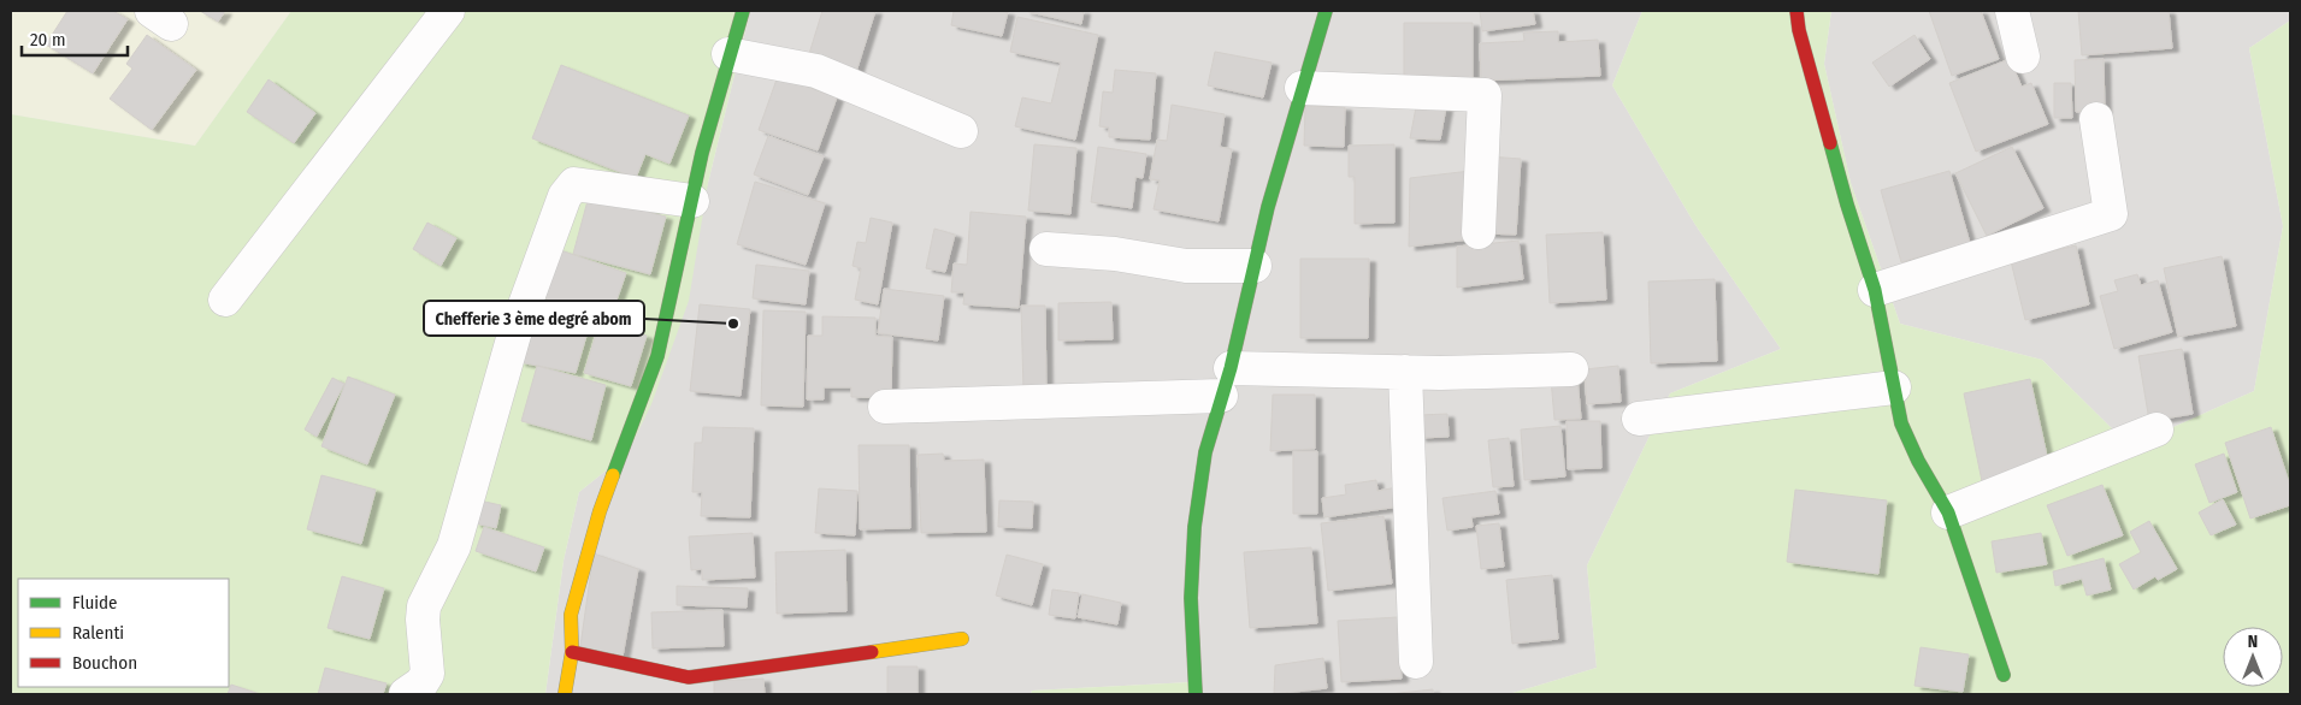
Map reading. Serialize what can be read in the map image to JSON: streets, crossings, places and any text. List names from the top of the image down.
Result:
{
  "places": ["Chefferie 3 ème degré abom"],
  "legend": ["Fluide", "Ralenti", "Bouchon"],
  "scale_bar": "20 m",
  "north": "top"
}
